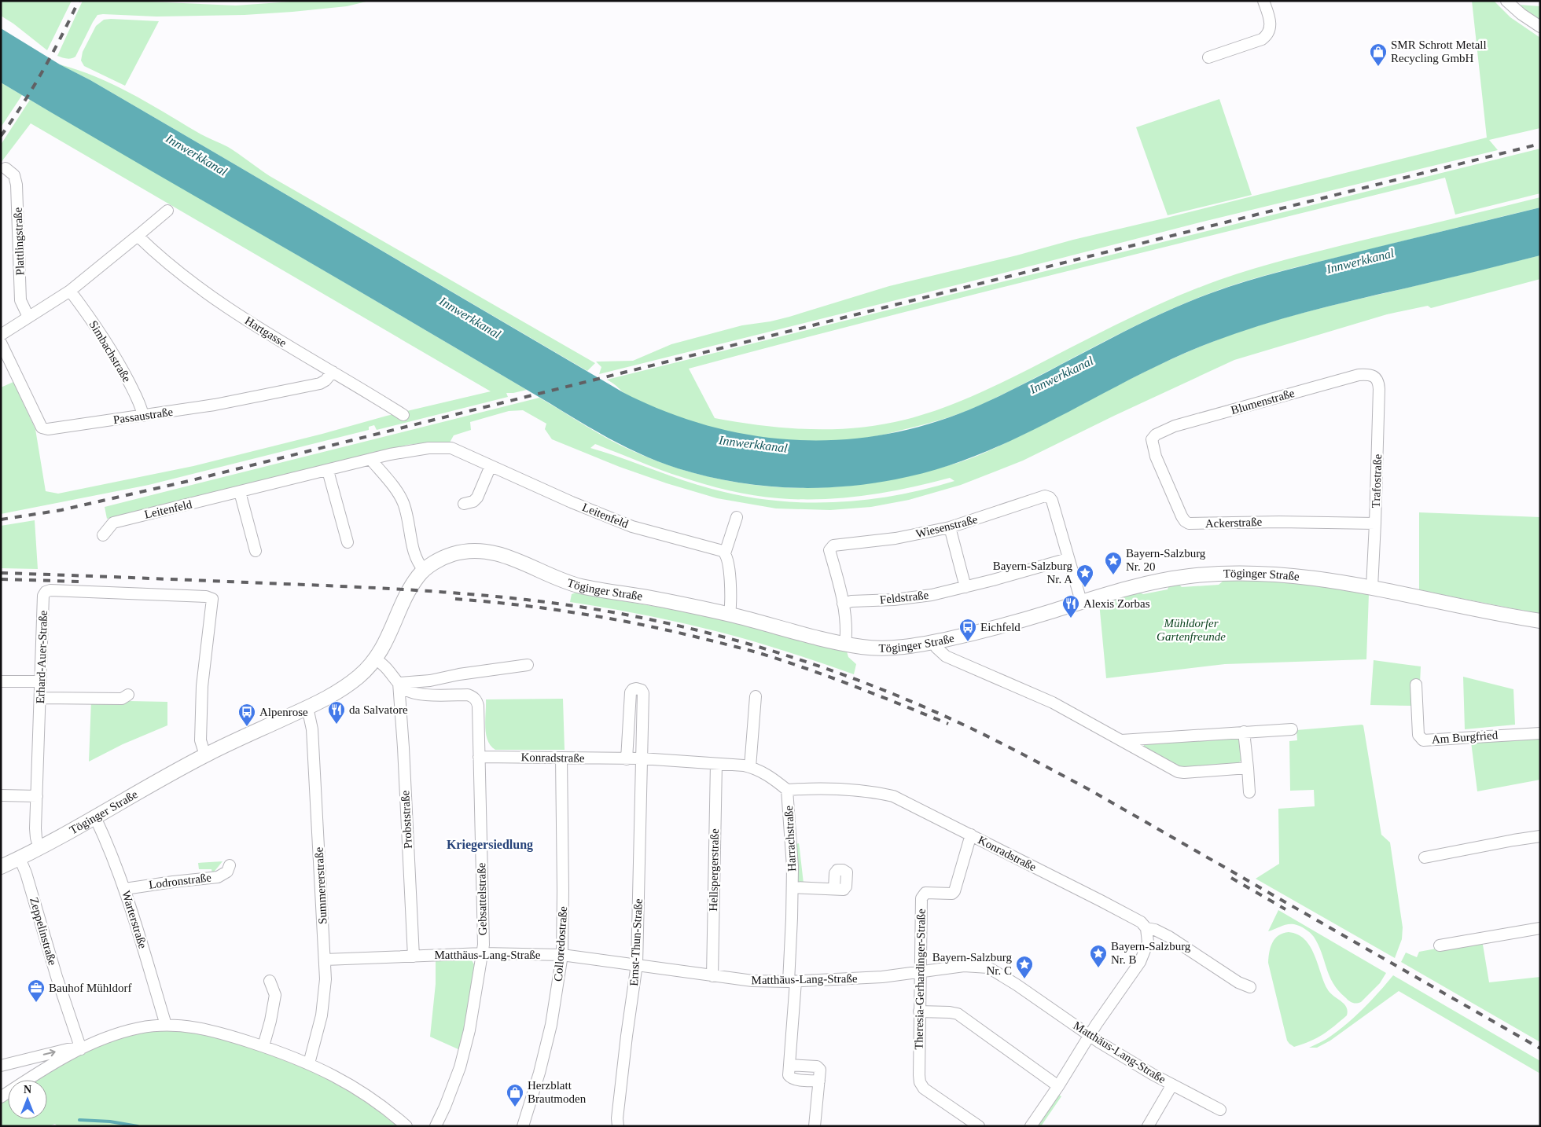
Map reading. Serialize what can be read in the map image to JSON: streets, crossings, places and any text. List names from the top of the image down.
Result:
{
  "streets": {
    "street": [
      "Plattlingstraße",
      "Hartgasse",
      "Simbachstraße",
      "Blumenstraße",
      "Passaustraße",
      "Trafostraße",
      "Leitenfeld",
      "Ackerstraße",
      "Wiesenstraße",
      "Töginger Straße",
      "Feldstraße",
      "Erhard-Auer-Straße",
      "Am Burgfried",
      "Konradstraße",
      "Probststraße",
      "Harrachstraße",
      "Hellspergerstraße",
      "Lodronstraße",
      "Summererstraße",
      "Gebsattelstraße",
      "Warterstraße",
      "Zeppelinstraße",
      "Ernst-Thun-Straße",
      "Colloredostraße",
      "Matthäus-Lang-Straße",
      "Theresia-Gerhardinger-Straße"
    ]
  },
  "crossings": [
    ["Hartgasse", "Passaustraße"],
    ["Simbachstraße", "Passaustraße"],
    ["Blumenstraße", "Trafostraße"],
    ["Blumenstraße", "Ackerstraße"],
    ["Trafostraße", "Ackerstraße"],
    ["Trafostraße", "Töginger Straße"],
    ["Wiesenstraße", "Töginger Straße"],
    ["Wiesenstraße", "Feldstraße"],
    ["Töginger Straße", "Erhard-Auer-Straße"],
    ["Töginger Straße", "Summererstraße"],
    ["Töginger Straße", "Warterstraße"],
    ["Töginger Straße", "Zeppelinstraße"],
    ["Konradstraße", "Harrachstraße"],
    ["Konradstraße", "Hellspergerstraße"],
    ["Konradstraße", "Gebsattelstraße"],
    ["Konradstraße", "Ernst-Thun-Straße"],
    ["Konradstraße", "Colloredostraße"],
    ["Konradstraße", "Theresia-Gerhardinger-Straße"],
    ["Probststraße", "Gebsattelstraße"],
    ["Probststraße", "Matthäus-Lang-Straße"],
    ["Harrachstraße", "Matthäus-Lang-Straße"],
    ["Hellspergerstraße", "Matthäus-Lang-Straße"],
    ["Lodronstraße", "Warterstraße"],
    ["Summererstraße", "Matthäus-Lang-Straße"],
    ["Gebsattelstraße", "Matthäus-Lang-Straße"],
    ["Ernst-Thun-Straße", "Matthäus-Lang-Straße"],
    ["Colloredostraße", "Matthäus-Lang-Straße"],
    ["Matthäus-Lang-Straße", "Theresia-Gerhardinger-Straße"]
  ],
  "districts": ["Kriegersiedlung"],
  "water": ["Innwerkkanal"],
  "parks": ["Mühldorfer Gartenfreunde"],
  "places": {
    "shop": ["SMR Schrott Metall Recycling GmbH", "Herzblatt Brautmoden"],
    "place": [
      "Bayern-Salzburg Nr. 20",
      "Bayern-Salzburg Nr. A",
      "Bayern-Salzburg Nr. B",
      "Bayern-Salzburg Nr. C"
    ],
    "restaurant": ["Alexis Zorbas", "da Salvatore"],
    "bus stop": ["Eichfeld", "Alpenrose"],
    "office": ["Bauhof Mühldorf"]
  },
  "north": "top"
}
